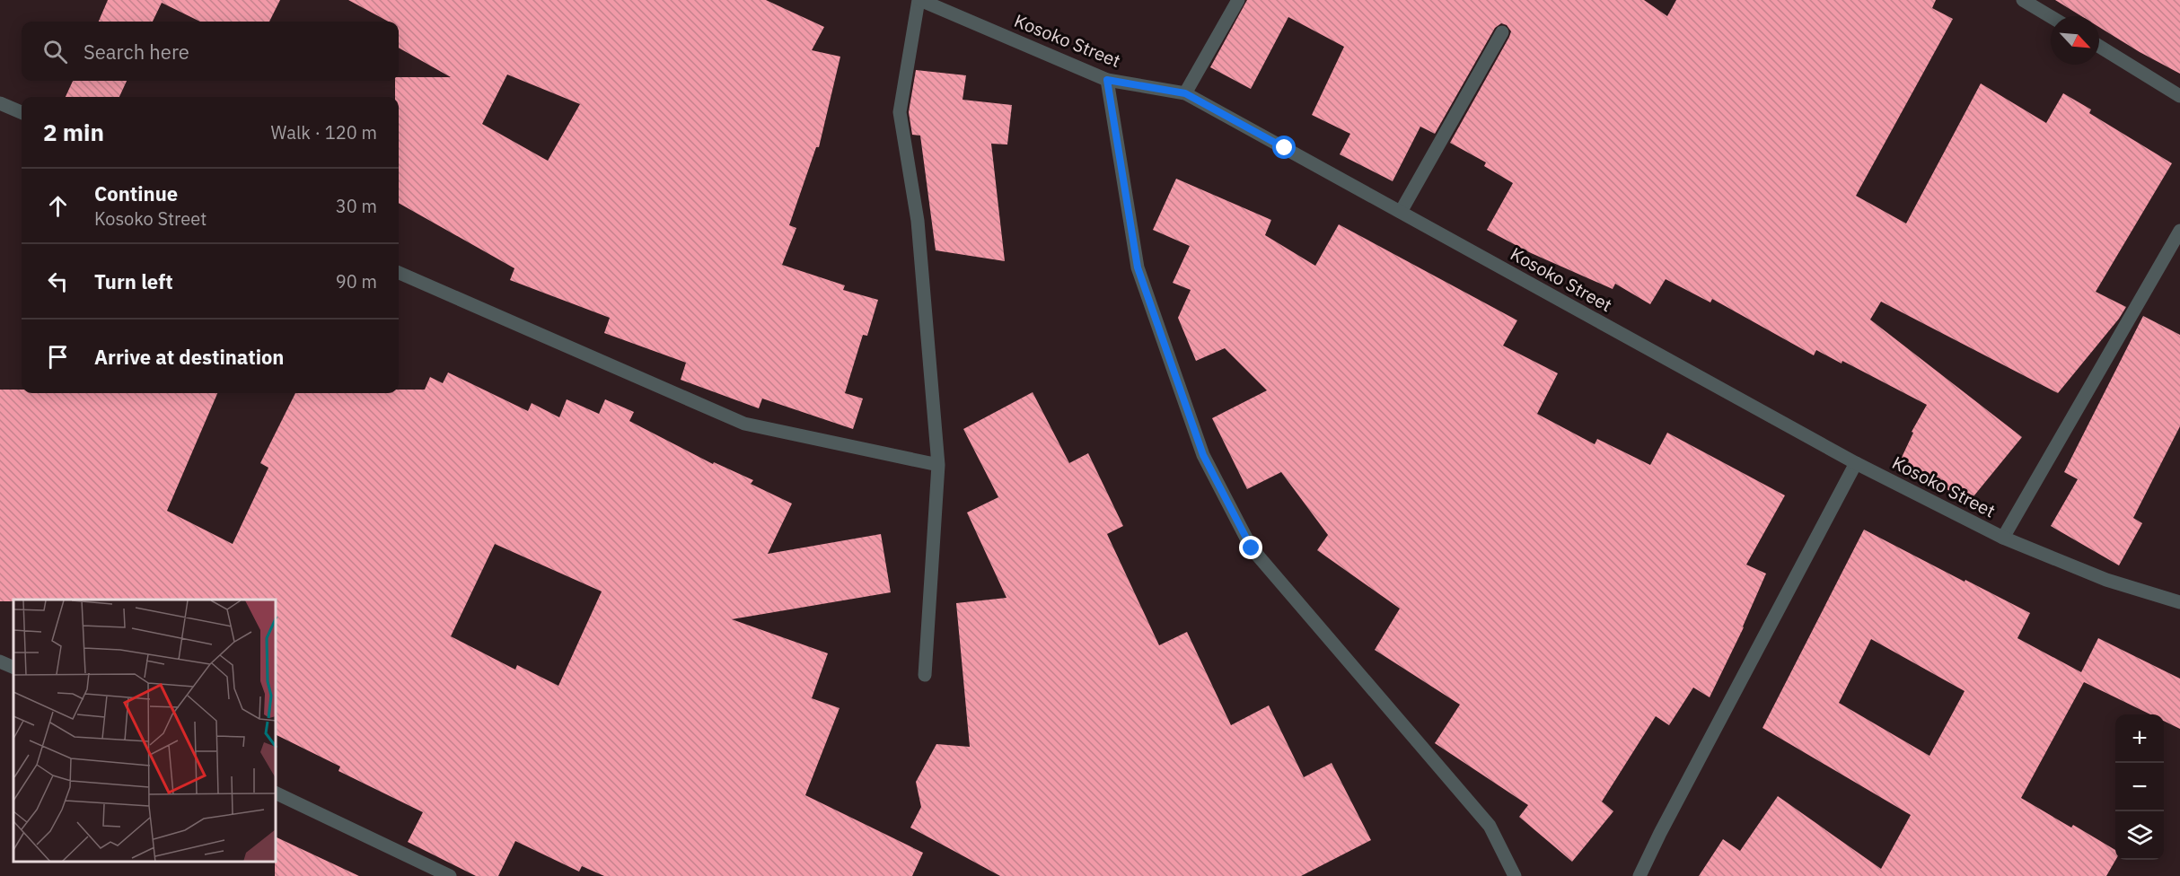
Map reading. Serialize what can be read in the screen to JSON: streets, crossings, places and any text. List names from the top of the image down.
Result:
{
  "streets": {
    "street": ["Kosoko Street"]
  },
  "north": "bottom right",
  "page": {
    "search": "Search here",
    "heading": ["2 min", "Walk · 120 m"],
    "list": [
      ["Continue", "Kosoko Street", "30 m"],
      ["Turn left", "90 m"],
      "Arrive at destination"
    ],
    "map_buttons": ["+", "−"]
  }
}
